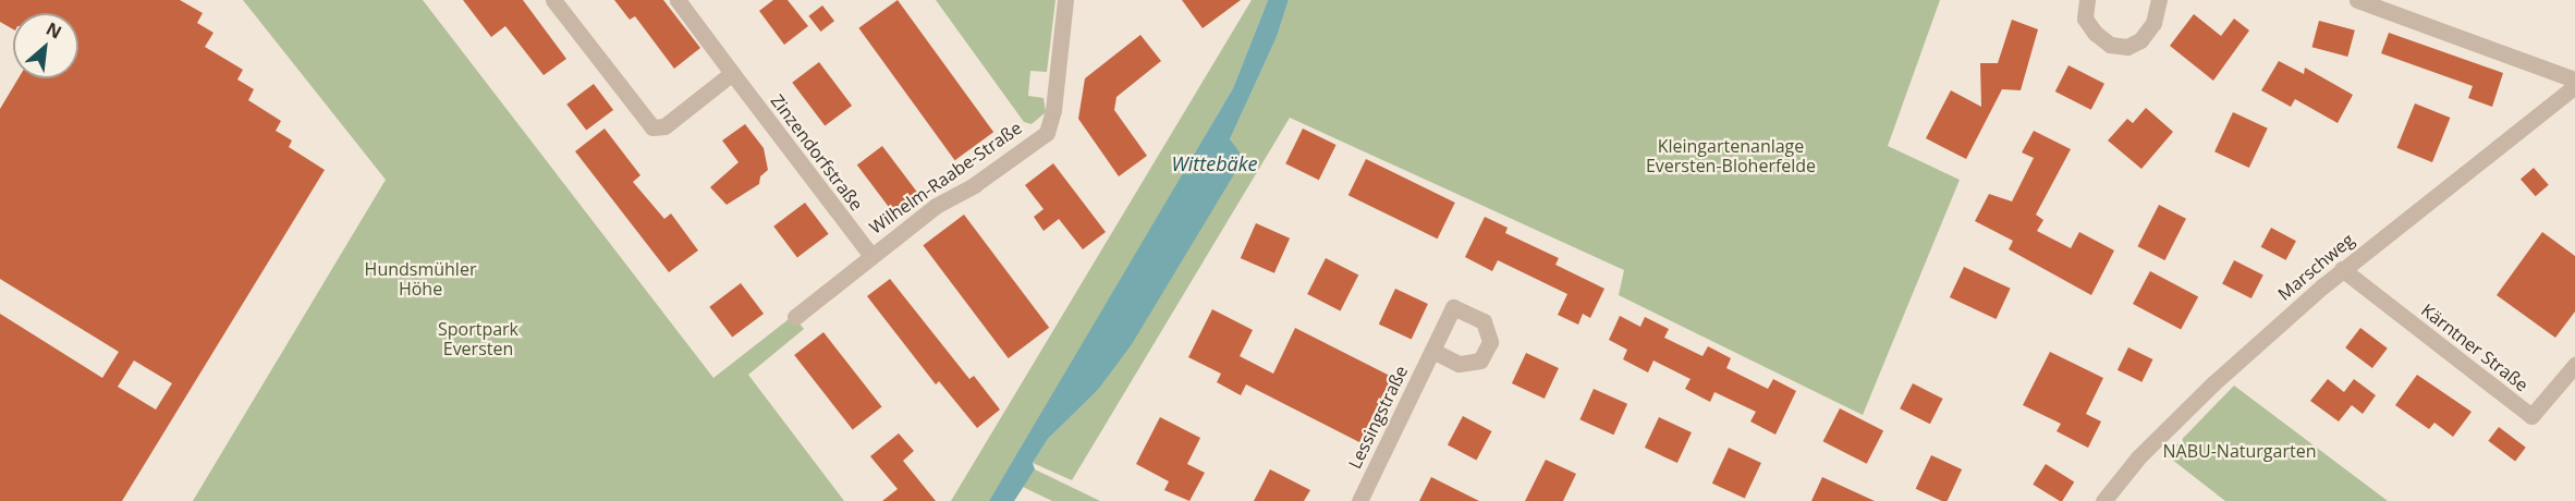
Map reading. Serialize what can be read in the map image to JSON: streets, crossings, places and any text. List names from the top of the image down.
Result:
{
  "streets": {
    "street": [
      "Zinzendorfstraße",
      "Wilhelm-Raabe-Straße",
      "Marschweg",
      "Kärntner Straße",
      "Lessingstraße"
    ]
  },
  "crossings": [
    ["Zinzendorfstraße", "Wilhelm-Raabe-Straße"],
    ["Marschweg", "Kärntner Straße"]
  ],
  "water": ["Wittebäke"],
  "parks": [
    "Kleingartenanlage Eversten-Bloherfelde",
    "Hundsmühler Höhe",
    "Sportpark Eversten",
    "NABU-Naturgarten"
  ],
  "north": "top right"
}
